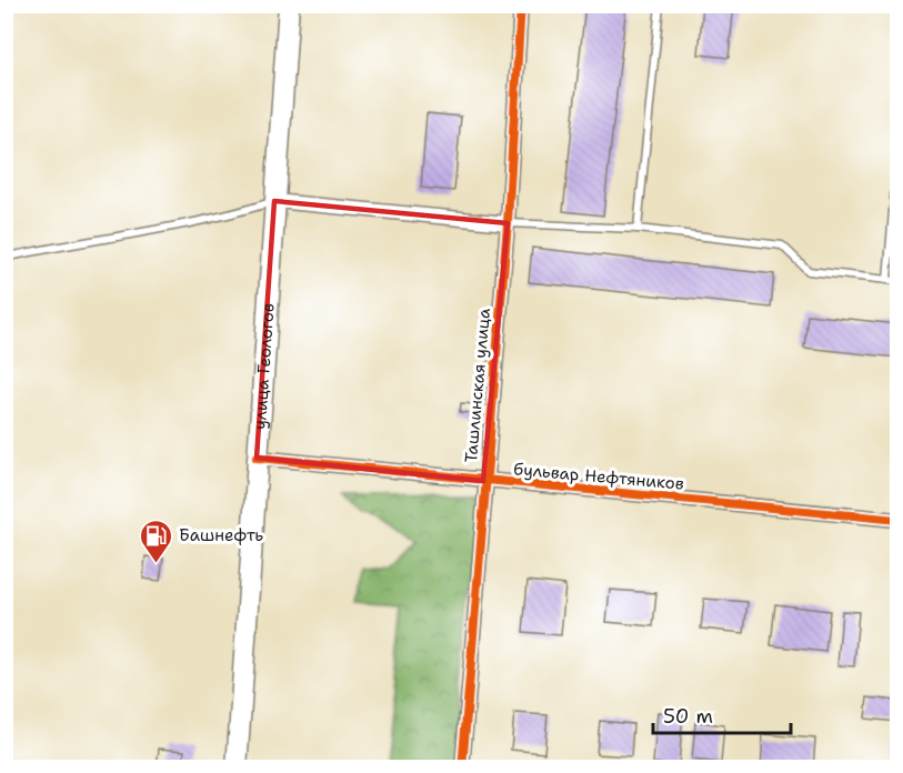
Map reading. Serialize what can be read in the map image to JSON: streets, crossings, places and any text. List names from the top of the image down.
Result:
{
  "streets": {
    "main road": ["улица Геологов"],
    "street": ["Ташлинская улица", "бульвар Нефтяников"]
  },
  "crossings": [
    ["улица Геологов", "бульвар Нефтяников"],
    ["Ташлинская улица", "бульвар Нефтяников"]
  ],
  "places": {
    "fuel station": ["Башнефть"]
  },
  "scale_bar": "50 m"
}
